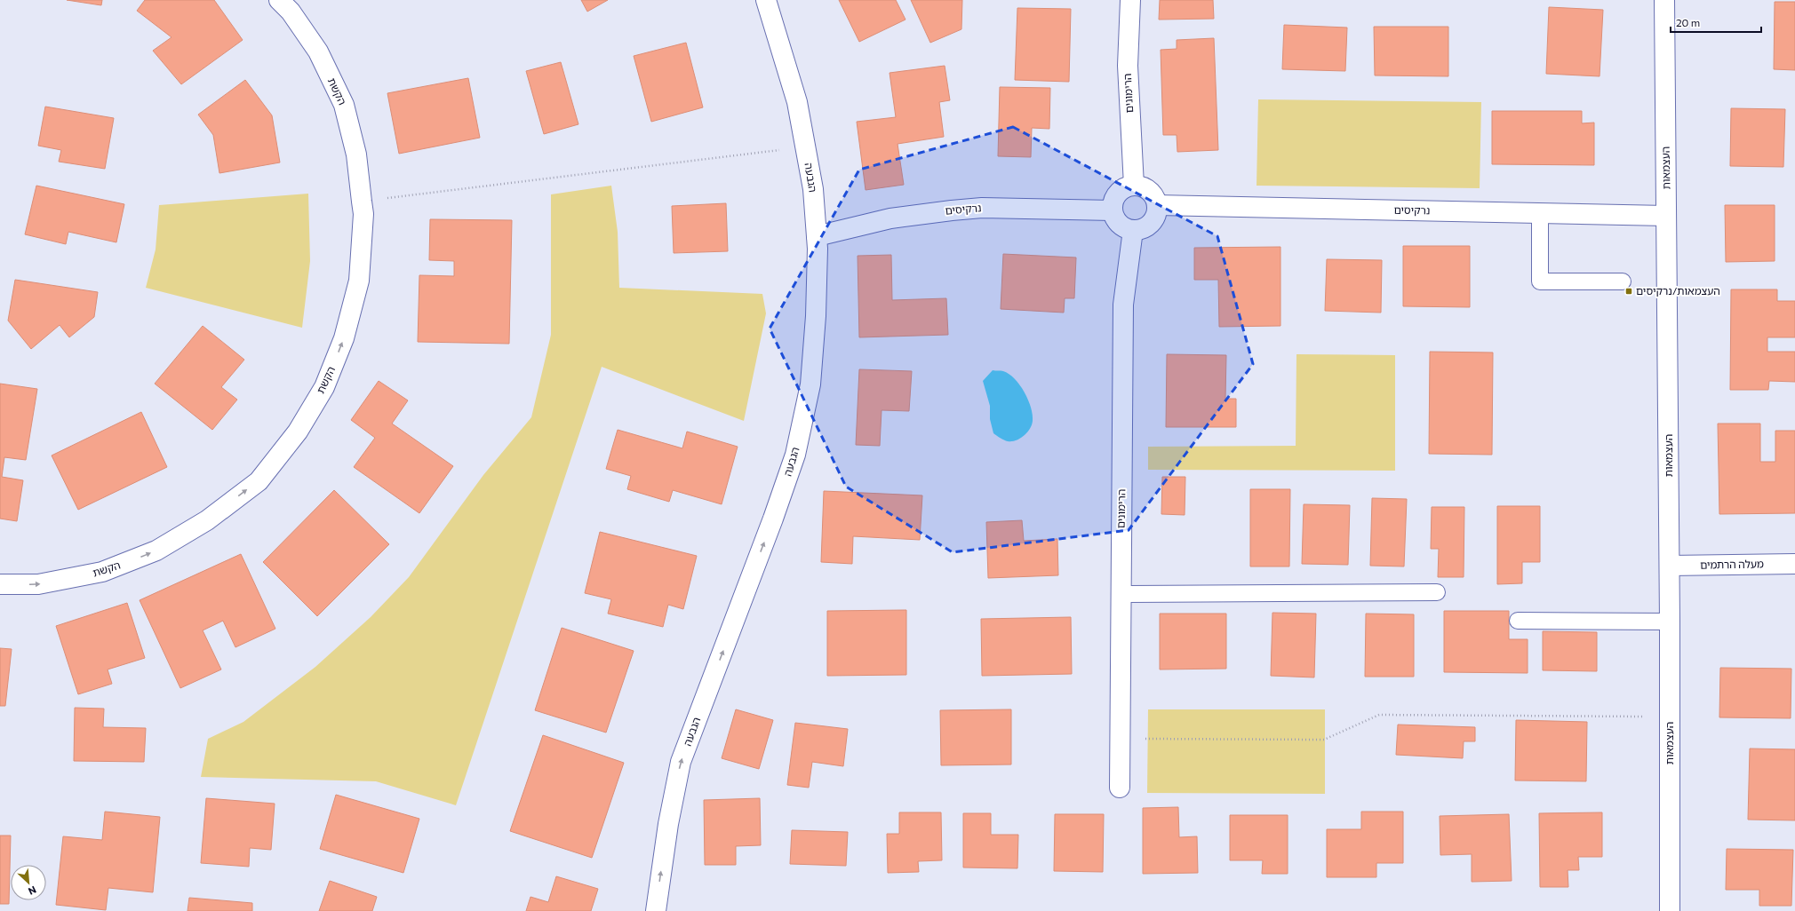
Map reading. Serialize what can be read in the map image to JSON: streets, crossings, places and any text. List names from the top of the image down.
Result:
{
  "streets": {
    "street": [
      "הקשת",
      "הרימונים",
      "העצמאות",
      "הגבעה",
      "נרקיסים",
      "מעלה הרתמים"
    ]
  },
  "crossings": [
    ["הרימונים", "נרקיסים"],
    ["העצמאות", "נרקיסים"],
    ["העצמאות", "מעלה הרתמים"],
    ["הגבעה", "נרקיסים"]
  ],
  "one_way": ["הקשת", "הגבעה"],
  "places": {
    "transit": ["העצמאות/נרקיסים"]
  },
  "scale_bar": "20 m",
  "north": "bottom right"
}
